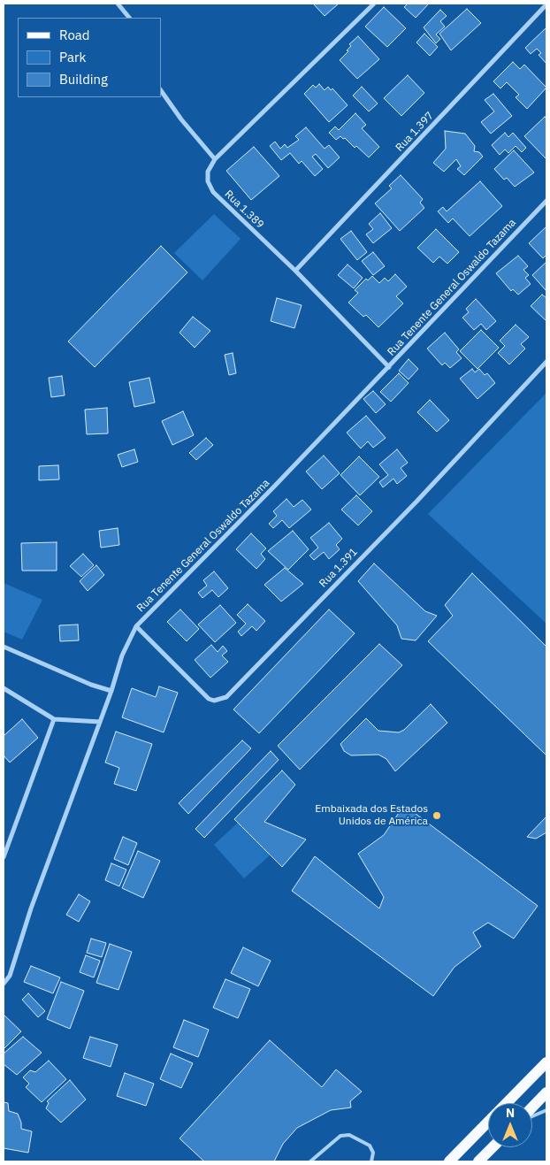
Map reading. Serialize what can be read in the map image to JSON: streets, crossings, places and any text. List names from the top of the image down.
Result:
{
  "streets": {
    "street": [
      "Rua 1.397",
      "Rua 1.389",
      "Rua Tenente General Oswaldo Tazama",
      "Rua 1.391"
    ]
  },
  "crossings": [
    ["Rua 1.397", "Rua 1.389"],
    ["Rua 1.389", "Rua Tenente General Oswaldo Tazama"],
    ["Rua Tenente General Oswaldo Tazama", "Rua 1.391"]
  ],
  "places": ["Embaixada dos Estados Unidos de América"],
  "legend": ["Road", "Park", "Building"],
  "north": "top"
}
